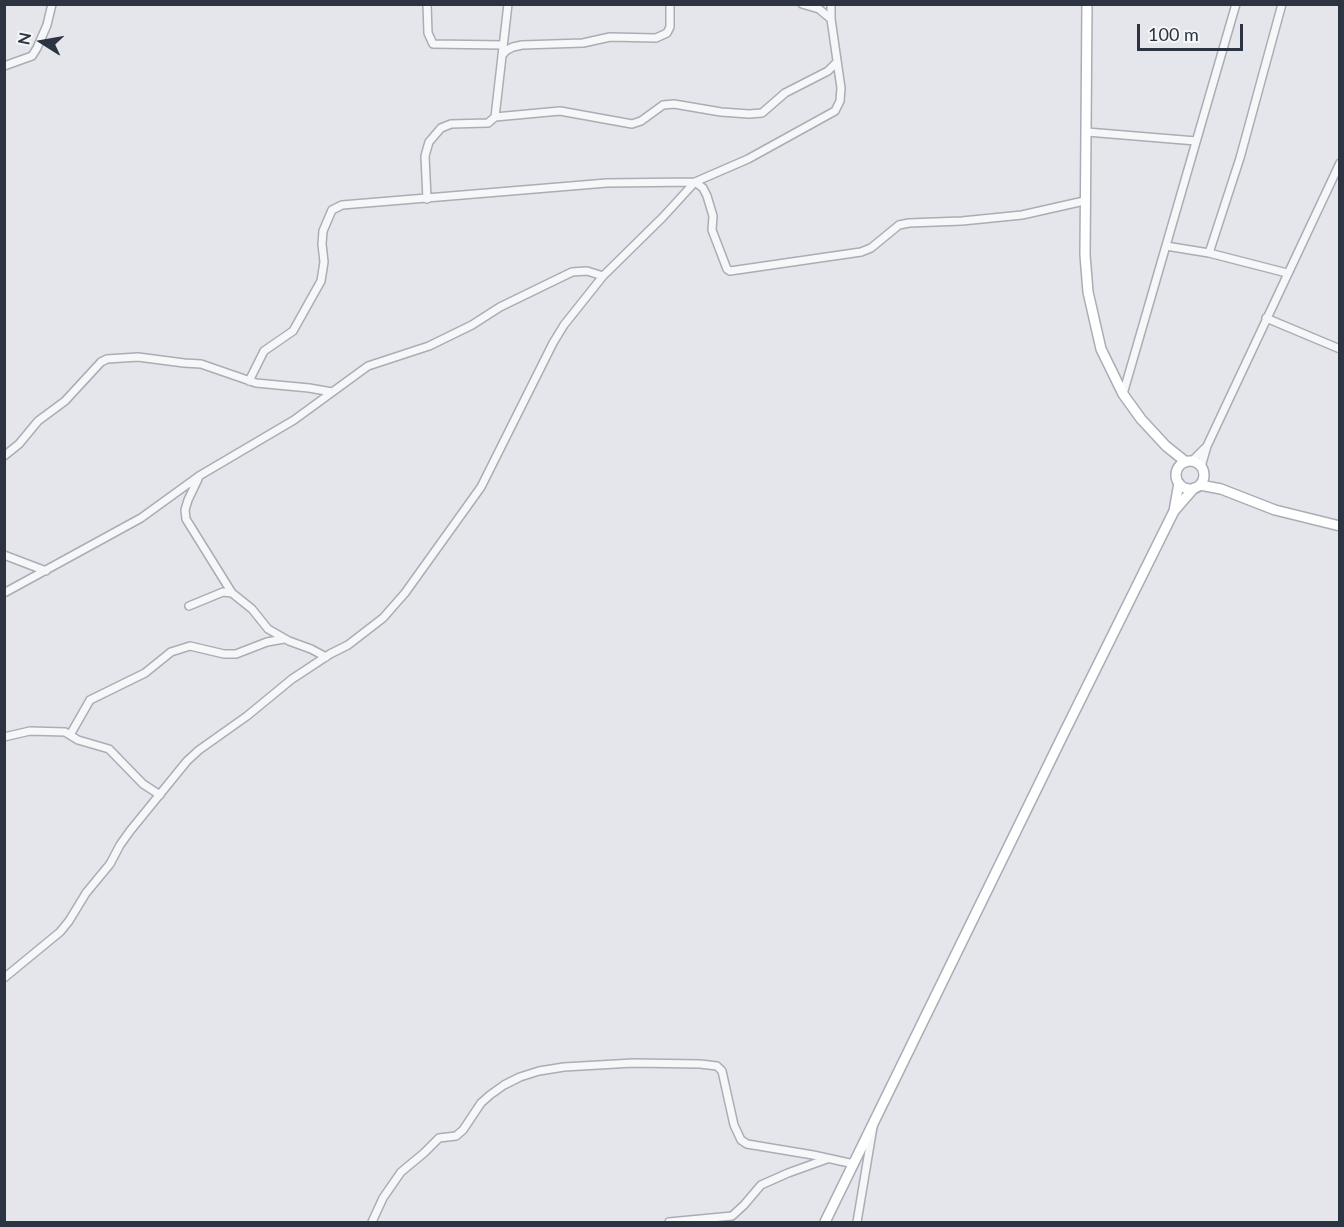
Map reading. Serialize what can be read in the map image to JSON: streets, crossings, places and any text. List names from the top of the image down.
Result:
{
  "scale_bar": "100 m",
  "north": "left"
}
